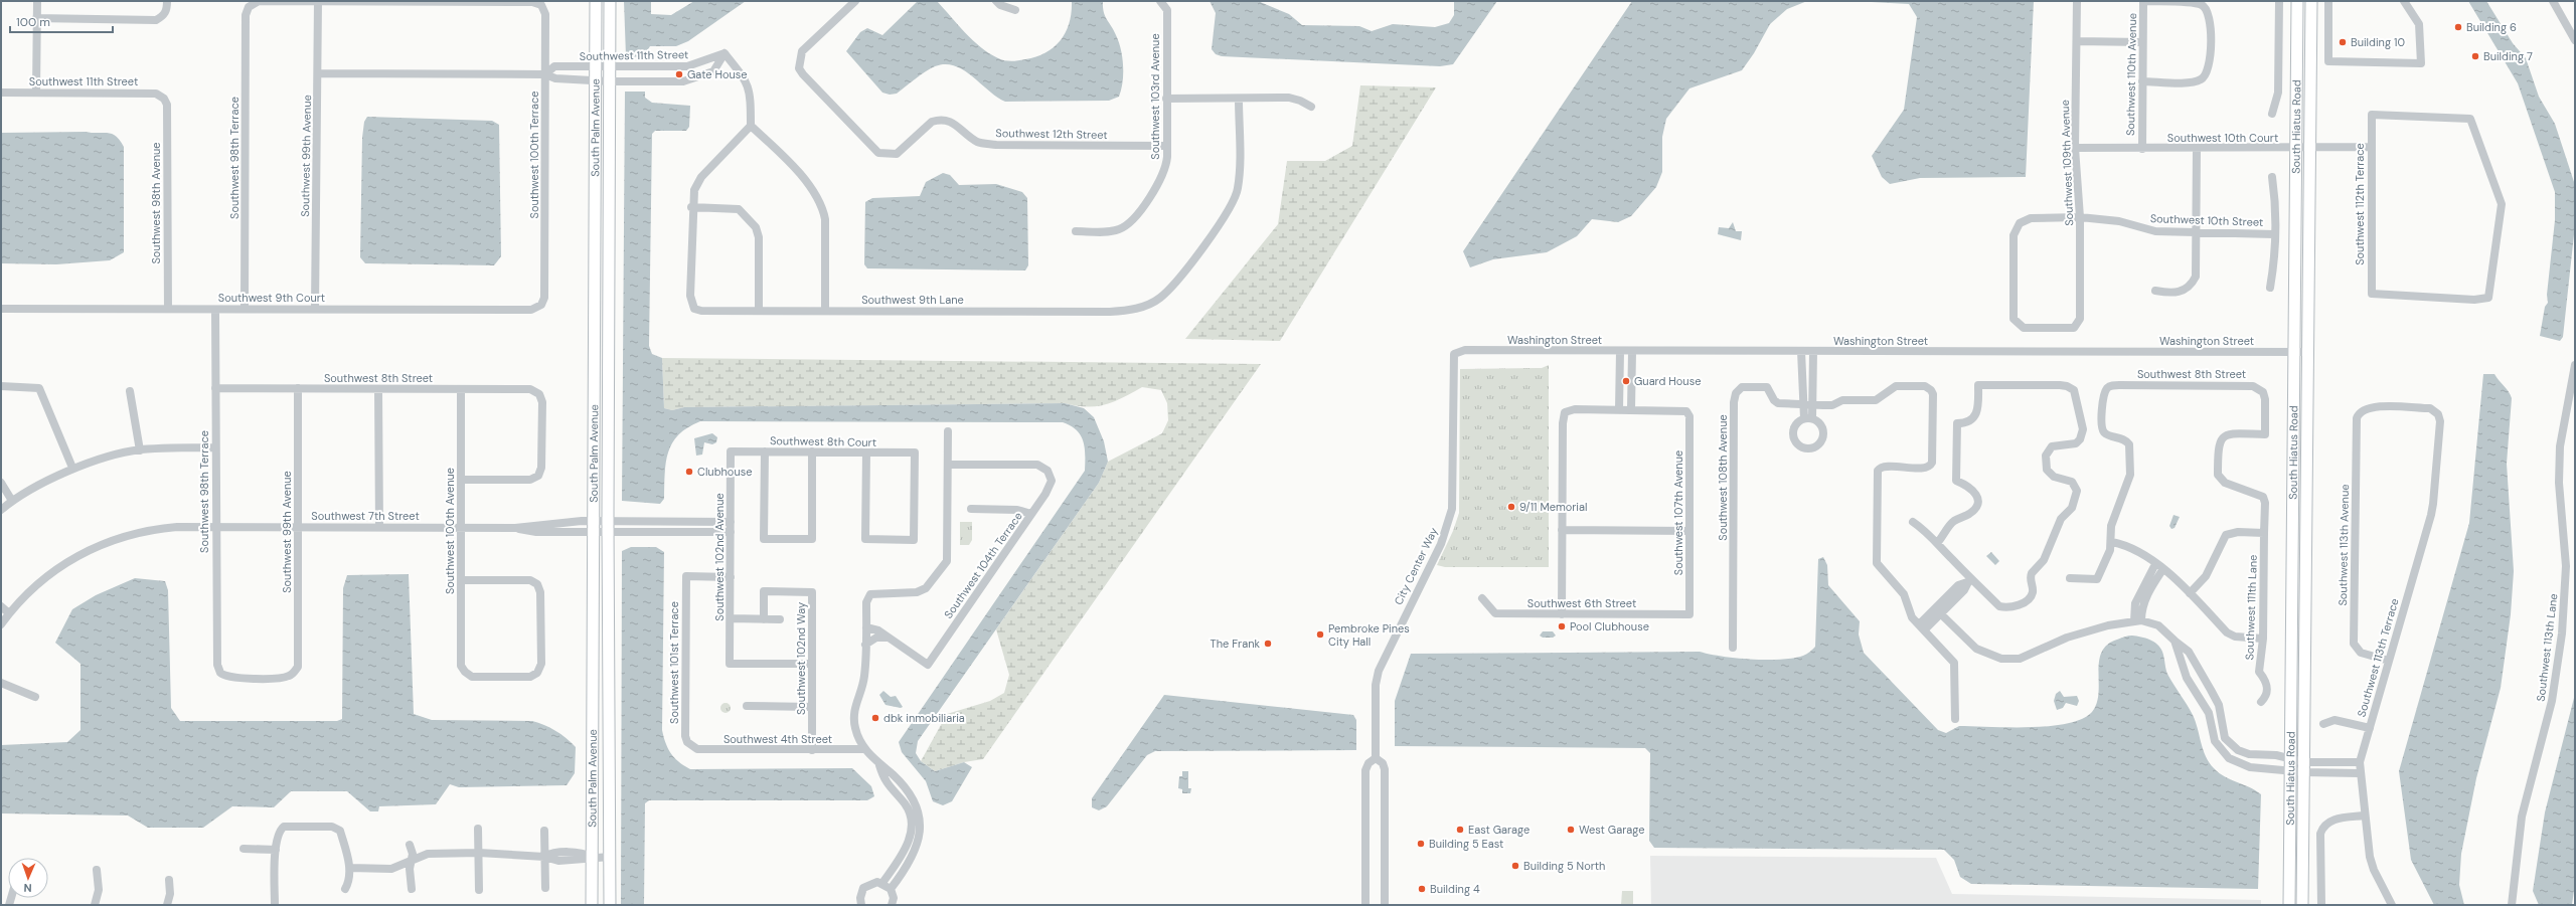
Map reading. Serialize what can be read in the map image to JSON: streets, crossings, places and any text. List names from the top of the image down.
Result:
{
  "streets": {
    "main road": ["South Palm Avenue", "South Hiatus Road"],
    "street": [
      "Southwest 11th Street",
      "Southwest 110th Avenue",
      "Southwest 103rd Avenue",
      "Southwest 12th Street",
      "Southwest 10th Court",
      "Southwest 100th Terrace",
      "Southwest 99th Avenue",
      "Southwest 98th Terrace",
      "Southwest 109th Avenue",
      "Southwest 98th Avenue",
      "Southwest 112th Terrace",
      "Southwest 10th Street",
      "Southwest 9th Court",
      "Southwest 9th Lane",
      "Washington Street",
      "Southwest 8th Street",
      "Southwest 8th Court",
      "Southwest 108th Avenue",
      "Southwest 107th Avenue",
      "Southwest 7th Street",
      "Southwest 100th Avenue",
      "Southwest 113th Avenue",
      "Southwest 102nd Avenue",
      "Southwest 104th Terrace",
      "City Center Way",
      "Southwest 6th Street",
      "Southwest 111th Lane",
      "Southwest 113th Lane",
      "Southwest 113th Terrace",
      "Southwest 102nd Way",
      "Southwest 101st Terrace",
      "Southwest 4th Street"
    ]
  },
  "crossings": [
    ["Southwest 11th Street", "South Palm Avenue"],
    ["Southwest 11th Street", "Southwest 100th Terrace"],
    ["Southwest 11th Street", "Southwest 99th Avenue"],
    ["Southwest 11th Street", "Southwest 98th Avenue"],
    ["Southwest 110th Avenue", "Southwest 10th Court"],
    ["Southwest 103rd Avenue", "Southwest 12th Street"],
    ["South Palm Avenue", "Southwest 7th Street"],
    ["South Hiatus Road", "Southwest 10th Court"],
    ["South Hiatus Road", "Washington Street"],
    ["Southwest 10th Court", "Southwest 109th Avenue"],
    ["Southwest 10th Court", "Southwest 112th Terrace"],
    ["Southwest 100th Terrace", "Southwest 99th Avenue"],
    ["Southwest 100th Terrace", "Southwest 98th Terrace"],
    ["Southwest 100th Terrace", "Southwest 9th Court"],
    ["Southwest 99th Avenue", "Southwest 98th Terrace"],
    ["Southwest 99th Avenue", "Southwest 9th Court"],
    ["Southwest 99th Avenue", "Southwest 8th Street"],
    ["Southwest 99th Avenue", "Southwest 7th Street"],
    ["Southwest 98th Terrace", "Southwest 9th Court"],
    ["Southwest 98th Terrace", "Southwest 8th Street"],
    ["Southwest 98th Terrace", "Southwest 7th Street"],
    ["Southwest 109th Avenue", "Southwest 10th Street"],
    ["Southwest 98th Avenue", "Southwest 9th Court"],
    ["Washington Street", "City Center Way"],
    ["Southwest 8th Street", "Southwest 100th Avenue"],
    ["Southwest 8th Street", "Southwest 111th Lane"],
    ["Southwest 8th Court", "Southwest 102nd Avenue"],
    ["Southwest 107th Avenue", "Southwest 6th Street"],
    ["Southwest 7th Street", "Southwest 100th Avenue"],
    ["Southwest 7th Street", "Southwest 102nd Avenue"],
    ["Southwest 113th Avenue", "Southwest 113th Terrace"],
    ["Southwest 102nd Avenue", "Southwest 102nd Way"],
    ["Southwest 102nd Avenue", "Southwest 101st Terrace"],
    ["Southwest 102nd Way", "Southwest 4th Street"],
    ["Southwest 101st Terrace", "Southwest 4th Street"]
  ],
  "places": [
    "Building 6",
    "Building 10",
    "Building 7",
    "Gate House",
    "Guard House",
    "Clubhouse",
    "9/11 Memorial",
    "Pool Clubhouse",
    "Pembroke Pines City Hall",
    "The Frank",
    "dbk inmobiliaria",
    "East Garage",
    "West Garage",
    "Building 5 East",
    "Building 5 North",
    "Building 4"
  ],
  "scale_bar": "100 m",
  "north": "bottom"
}
